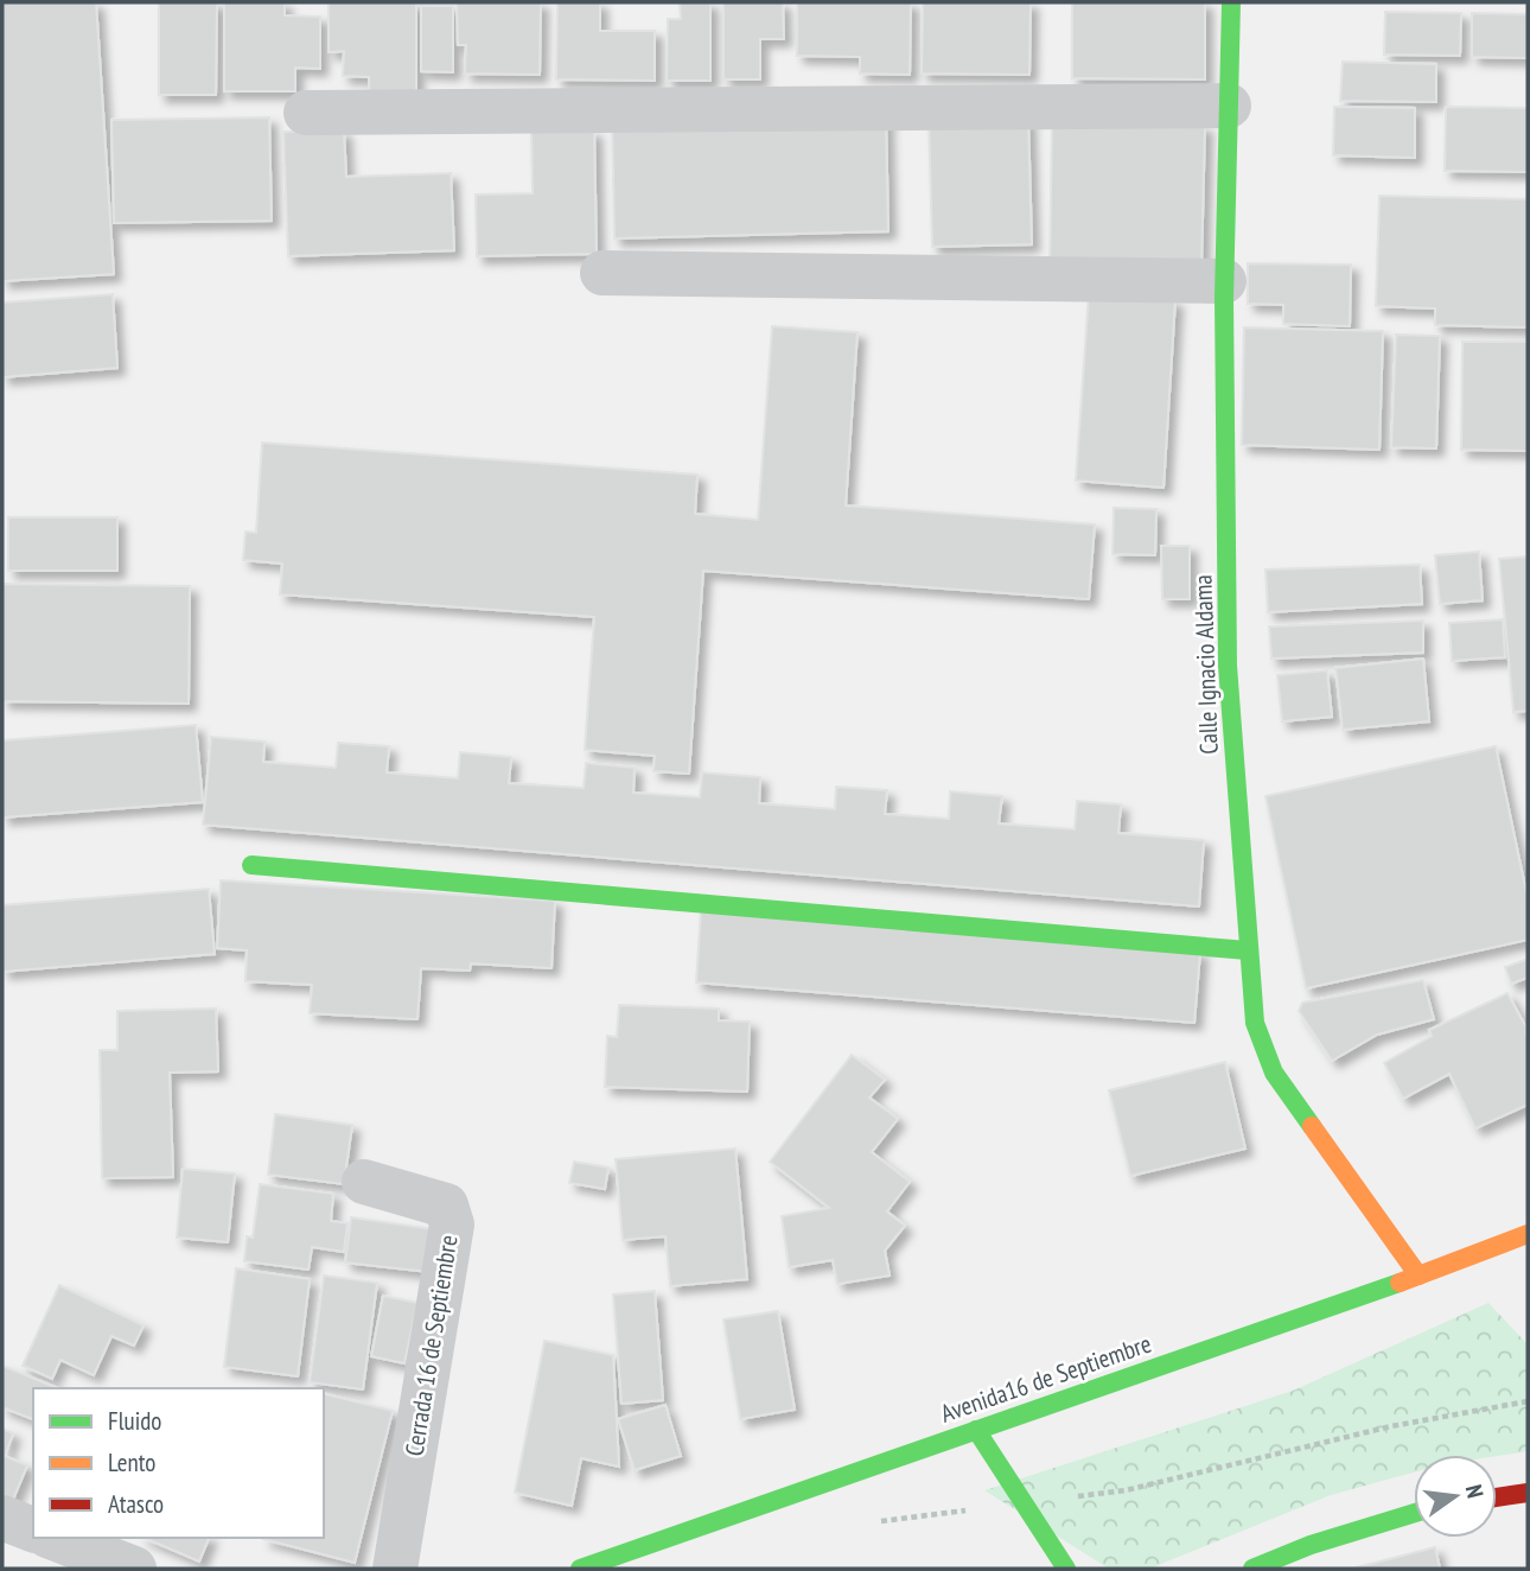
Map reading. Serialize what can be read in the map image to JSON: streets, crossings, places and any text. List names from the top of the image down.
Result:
{
  "streets": {
    "street": ["Calle Ignacio Aldama", "Cerrada 16 de Septiembre", "Avenida16 de Septiembre"]
  },
  "crossings": [
    ["Calle Ignacio Aldama", "Avenida16 de Septiembre"]
  ],
  "legend": ["Fluido", "Lento", "Atasco"],
  "north": "right"
}
